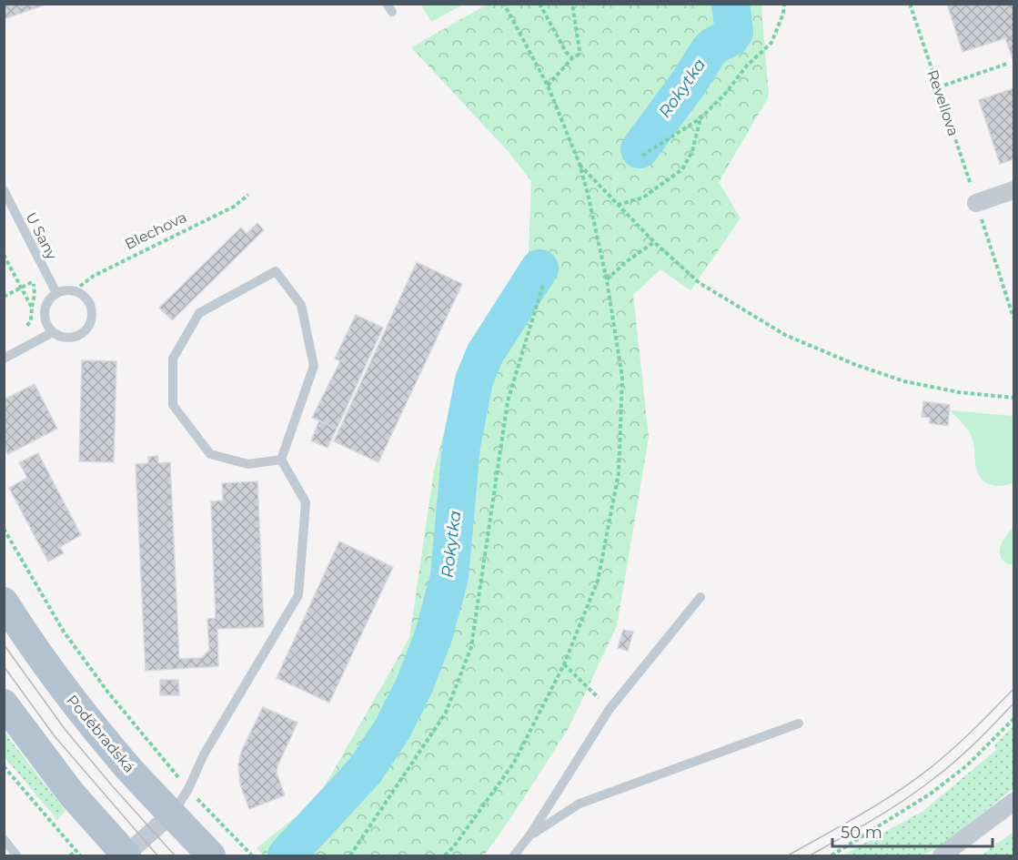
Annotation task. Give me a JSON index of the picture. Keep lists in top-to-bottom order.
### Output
{
  "streets": {
    "main road": ["Poděbradská"],
    "lane": ["U Sany"],
    "path": ["Revellova", "Blechova"]
  },
  "crossings": [
    ["Blechova", "U Sany"]
  ],
  "water": ["Rokytka"],
  "scale_bar": "50 m"
}
